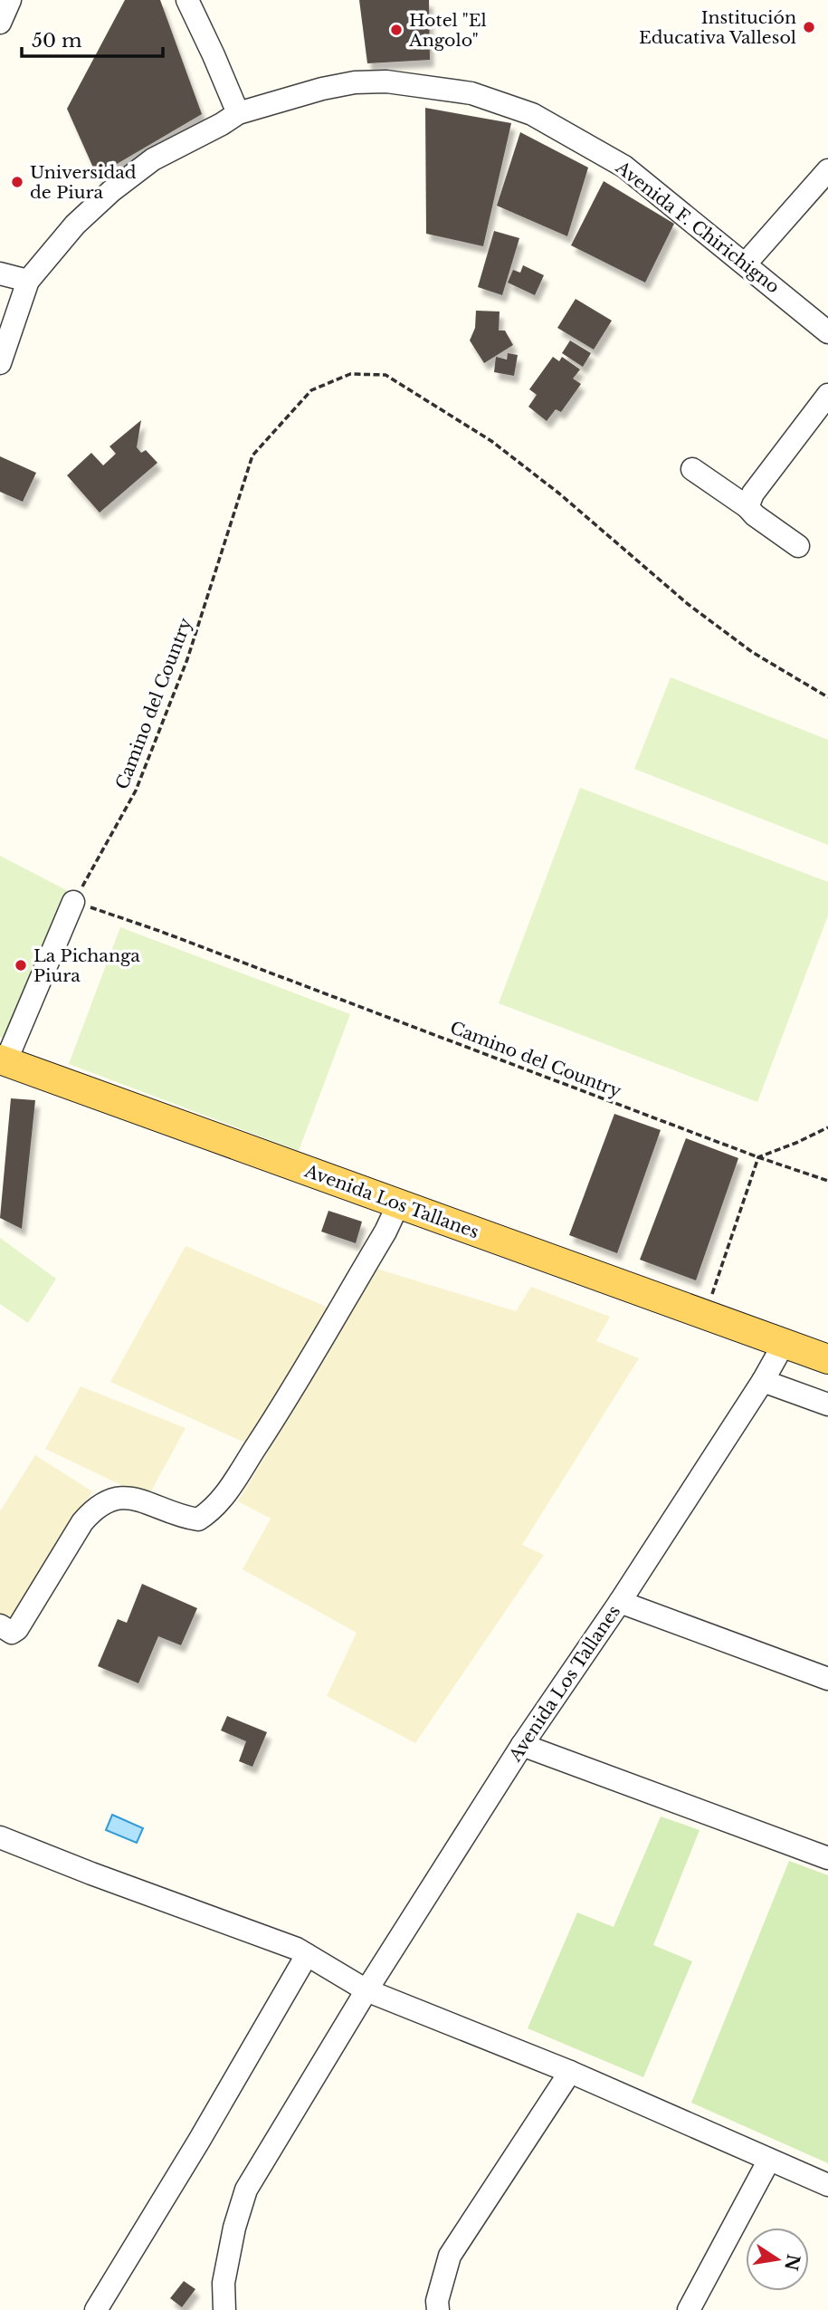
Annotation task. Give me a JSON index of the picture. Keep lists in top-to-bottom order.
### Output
{
  "streets": {
    "main road": ["Avenida Los Tallanes"],
    "street": ["Avenida F. Chirichigno"],
    "path": ["Camino del Country"]
  },
  "places": [
    "Institución Educativa Vallesol",
    "Hotel \"El Angolo\"",
    "Universidad de Piura",
    "La Pichanga Piura"
  ],
  "scale_bar": "50 m",
  "north": "right"
}
